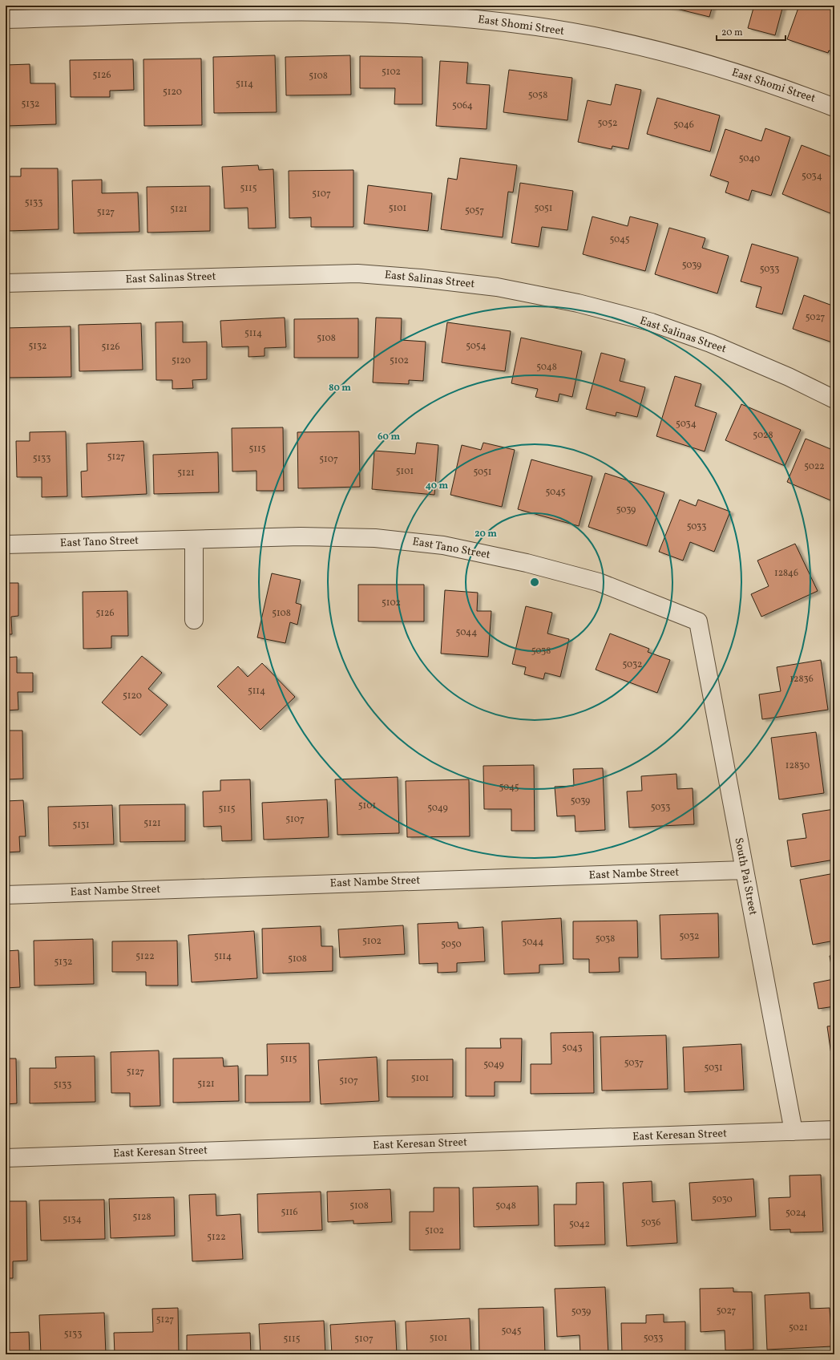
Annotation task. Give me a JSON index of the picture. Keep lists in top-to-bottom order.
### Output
{
  "streets": {
    "street": [
      "East Shomi Street",
      "East Salinas Street",
      "East Tano Street",
      "East Nambe Street",
      "South Pai Street",
      "East Keresan Street"
    ]
  },
  "crossings": [
    ["East Tano Street", "South Pai Street"],
    ["East Nambe Street", "South Pai Street"],
    ["South Pai Street", "East Keresan Street"]
  ],
  "house_numbers": [
    "5102",
    "5126",
    "5108",
    "5114",
    "5120",
    "5058",
    "5132",
    "5064",
    "5052",
    "5046",
    "5040",
    "5034",
    "5115",
    "5107",
    "5133",
    "5101",
    "5051",
    "5121",
    "5057",
    "5127",
    "5045",
    "5039",
    "5033",
    "5027",
    "5114",
    "5108",
    "5132",
    "5054",
    "5126",
    "5120",
    "5102",
    "5048",
    "5034",
    "5028",
    "5115",
    "5127",
    "5133",
    "5107",
    "5022",
    "5101",
    "5051",
    "5121",
    "5045",
    "5039",
    "5033",
    "12846",
    "5102",
    "5126",
    "5108",
    "5044",
    "5038",
    "5032",
    "12836",
    "5114",
    "5120",
    "12830",
    "5045",
    "5039",
    "5101",
    "5033",
    "5049",
    "5115",
    "5107",
    "5121",
    "5131",
    "5032",
    "5038",
    "5102",
    "5044",
    "5050",
    "5122",
    "5114",
    "5108",
    "5132",
    "5043",
    "5115",
    "5037",
    "5049",
    "5031",
    "5127",
    "5101",
    "5107",
    "5121",
    "5133",
    "5030",
    "5108",
    "5048",
    "5116",
    "5024",
    "5128",
    "5134",
    "5036",
    "5042",
    "5102",
    "5122",
    "5027",
    "5039",
    "5127",
    "5021",
    "5045",
    "5133",
    "5101",
    "5033",
    "5115",
    "5107"
  ],
  "scale_bar": "20 m",
  "rings": [
    "80 m",
    "60 m",
    "40 m",
    "20 m"
  ]
}
